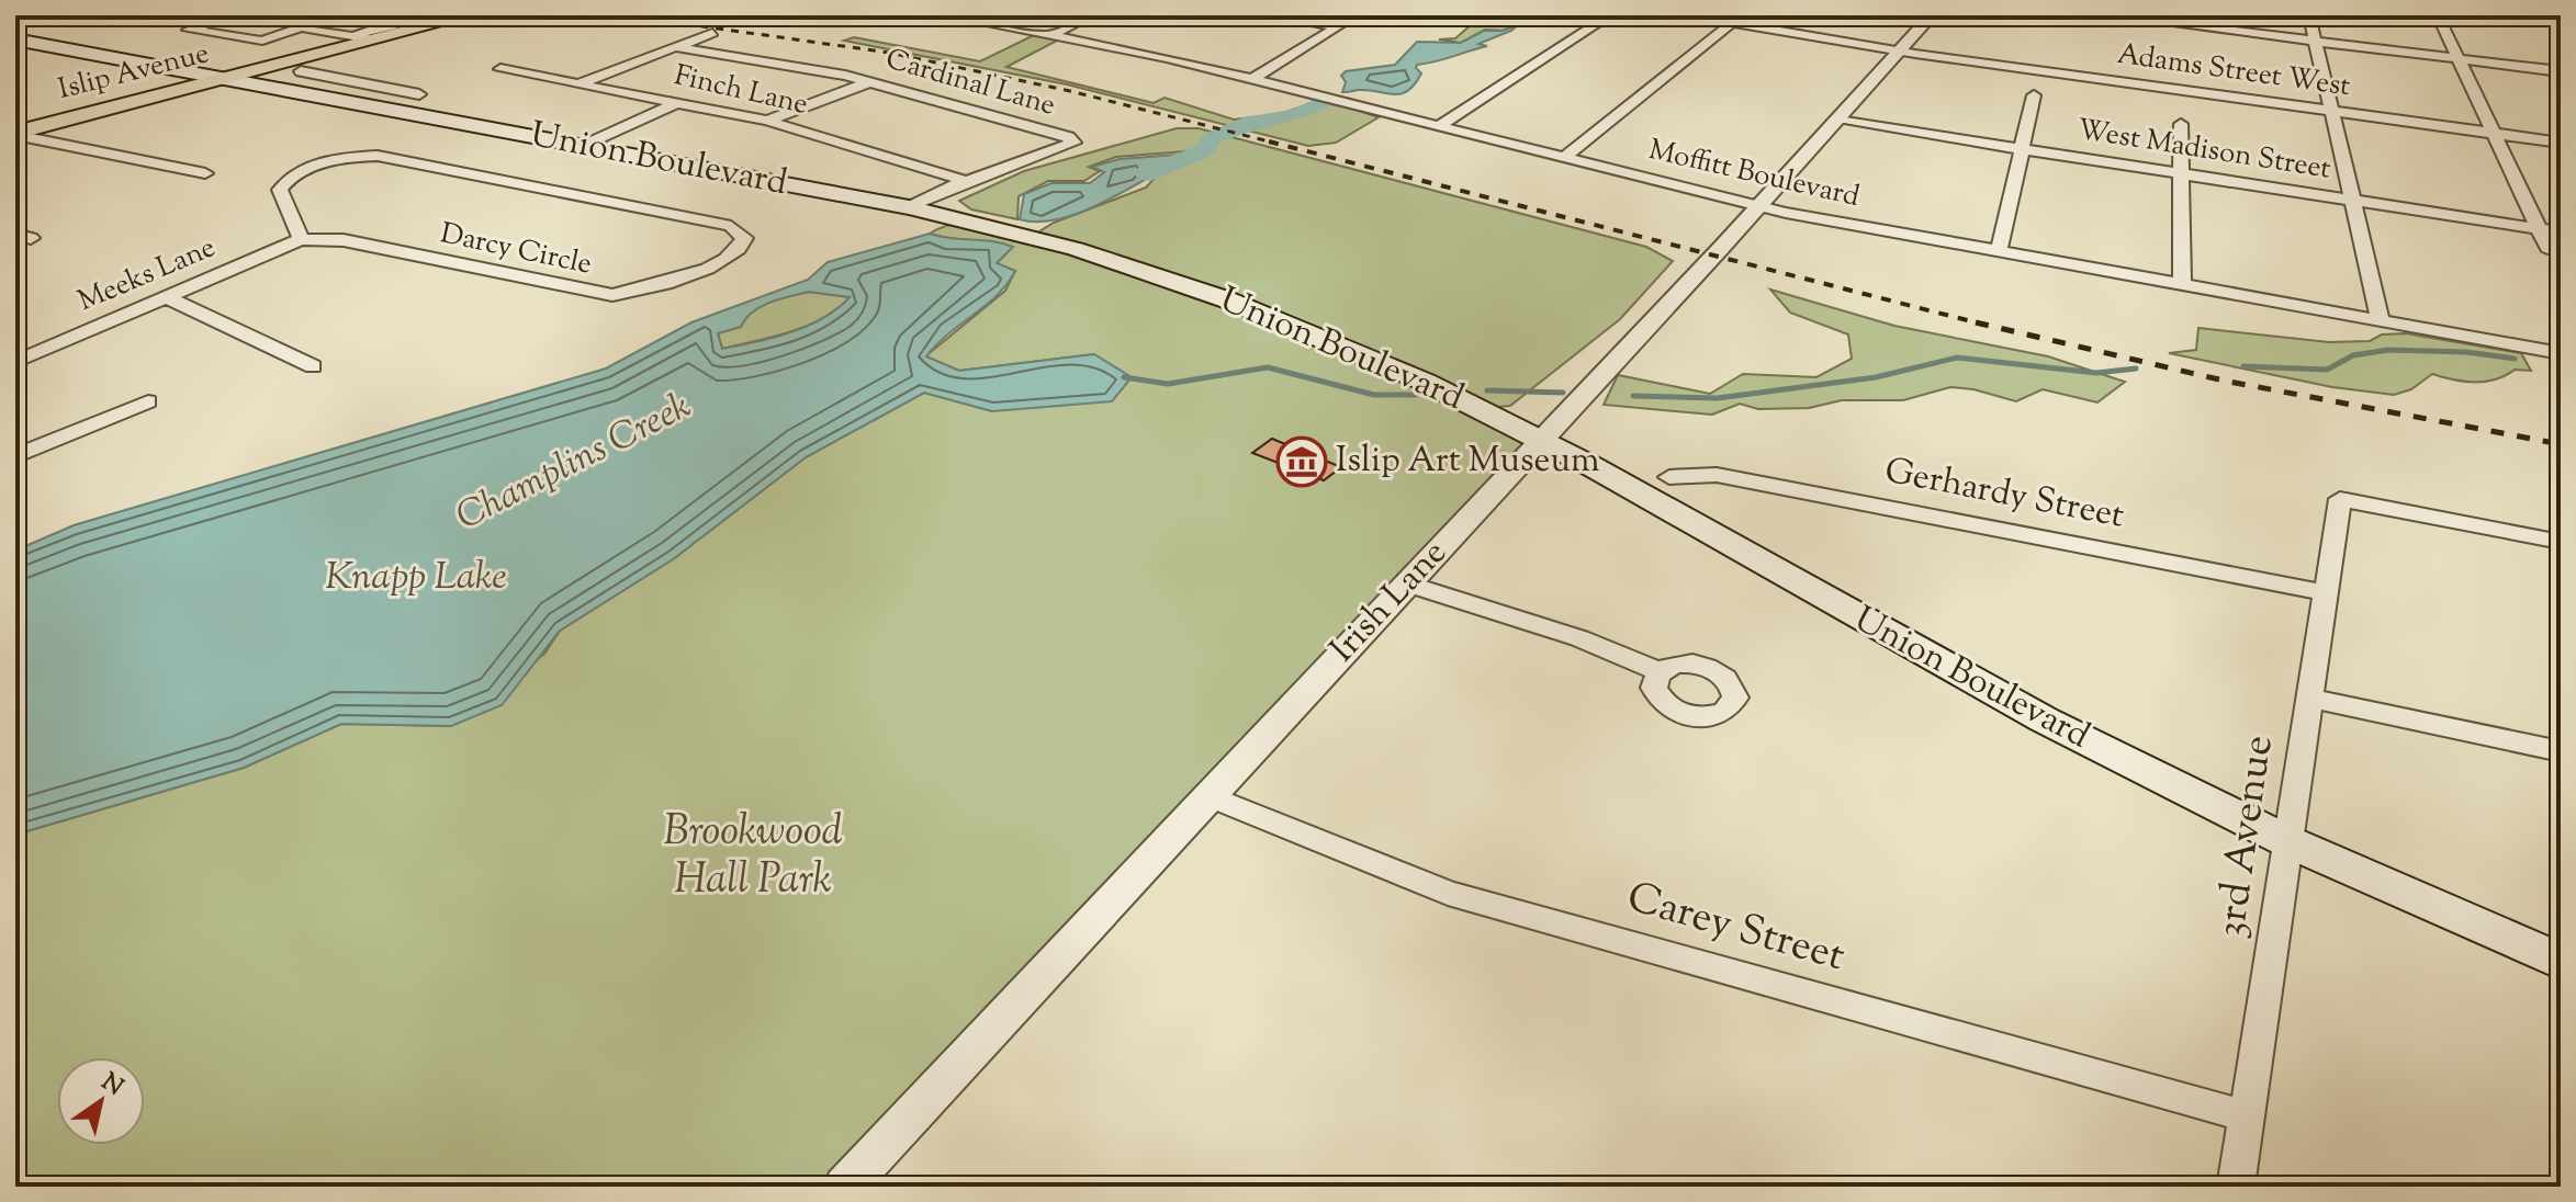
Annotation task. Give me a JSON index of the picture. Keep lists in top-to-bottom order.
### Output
{
  "streets": {
    "main road": ["Islip Avenue", "Union Boulevard"],
    "street": [
      "Adams Street West",
      "Cardinal Lane",
      "Finch Lane",
      "West Madison Street",
      "Moffitt Boulevard",
      "Darcy Circle",
      "Meeks Lane",
      "Gerhardy Street",
      "Irish Lane",
      "3rd Avenue",
      "Carey Street"
    ]
  },
  "crossings": [
    ["Adams Street West", "Irish Lane"],
    ["Islip Avenue", "Union Boulevard"],
    ["Cardinal Lane", "Finch Lane"],
    ["Cardinal Lane", "Union Boulevard"],
    ["West Madison Street", "Irish Lane"],
    ["Union Boulevard", "Irish Lane"],
    ["Union Boulevard", "3rd Avenue"],
    ["Moffitt Boulevard", "Irish Lane"],
    ["Darcy Circle", "Meeks Lane"],
    ["Gerhardy Street", "3rd Avenue"],
    ["Irish Lane", "Carey Street"],
    ["3rd Avenue", "Carey Street"]
  ],
  "water": ["Champlins Creek", "Knapp Lake"],
  "parks": ["Brookwood Hall Park"],
  "places": {
    "museum": ["Islip Art Museum"]
  },
  "north": "top right"
}
